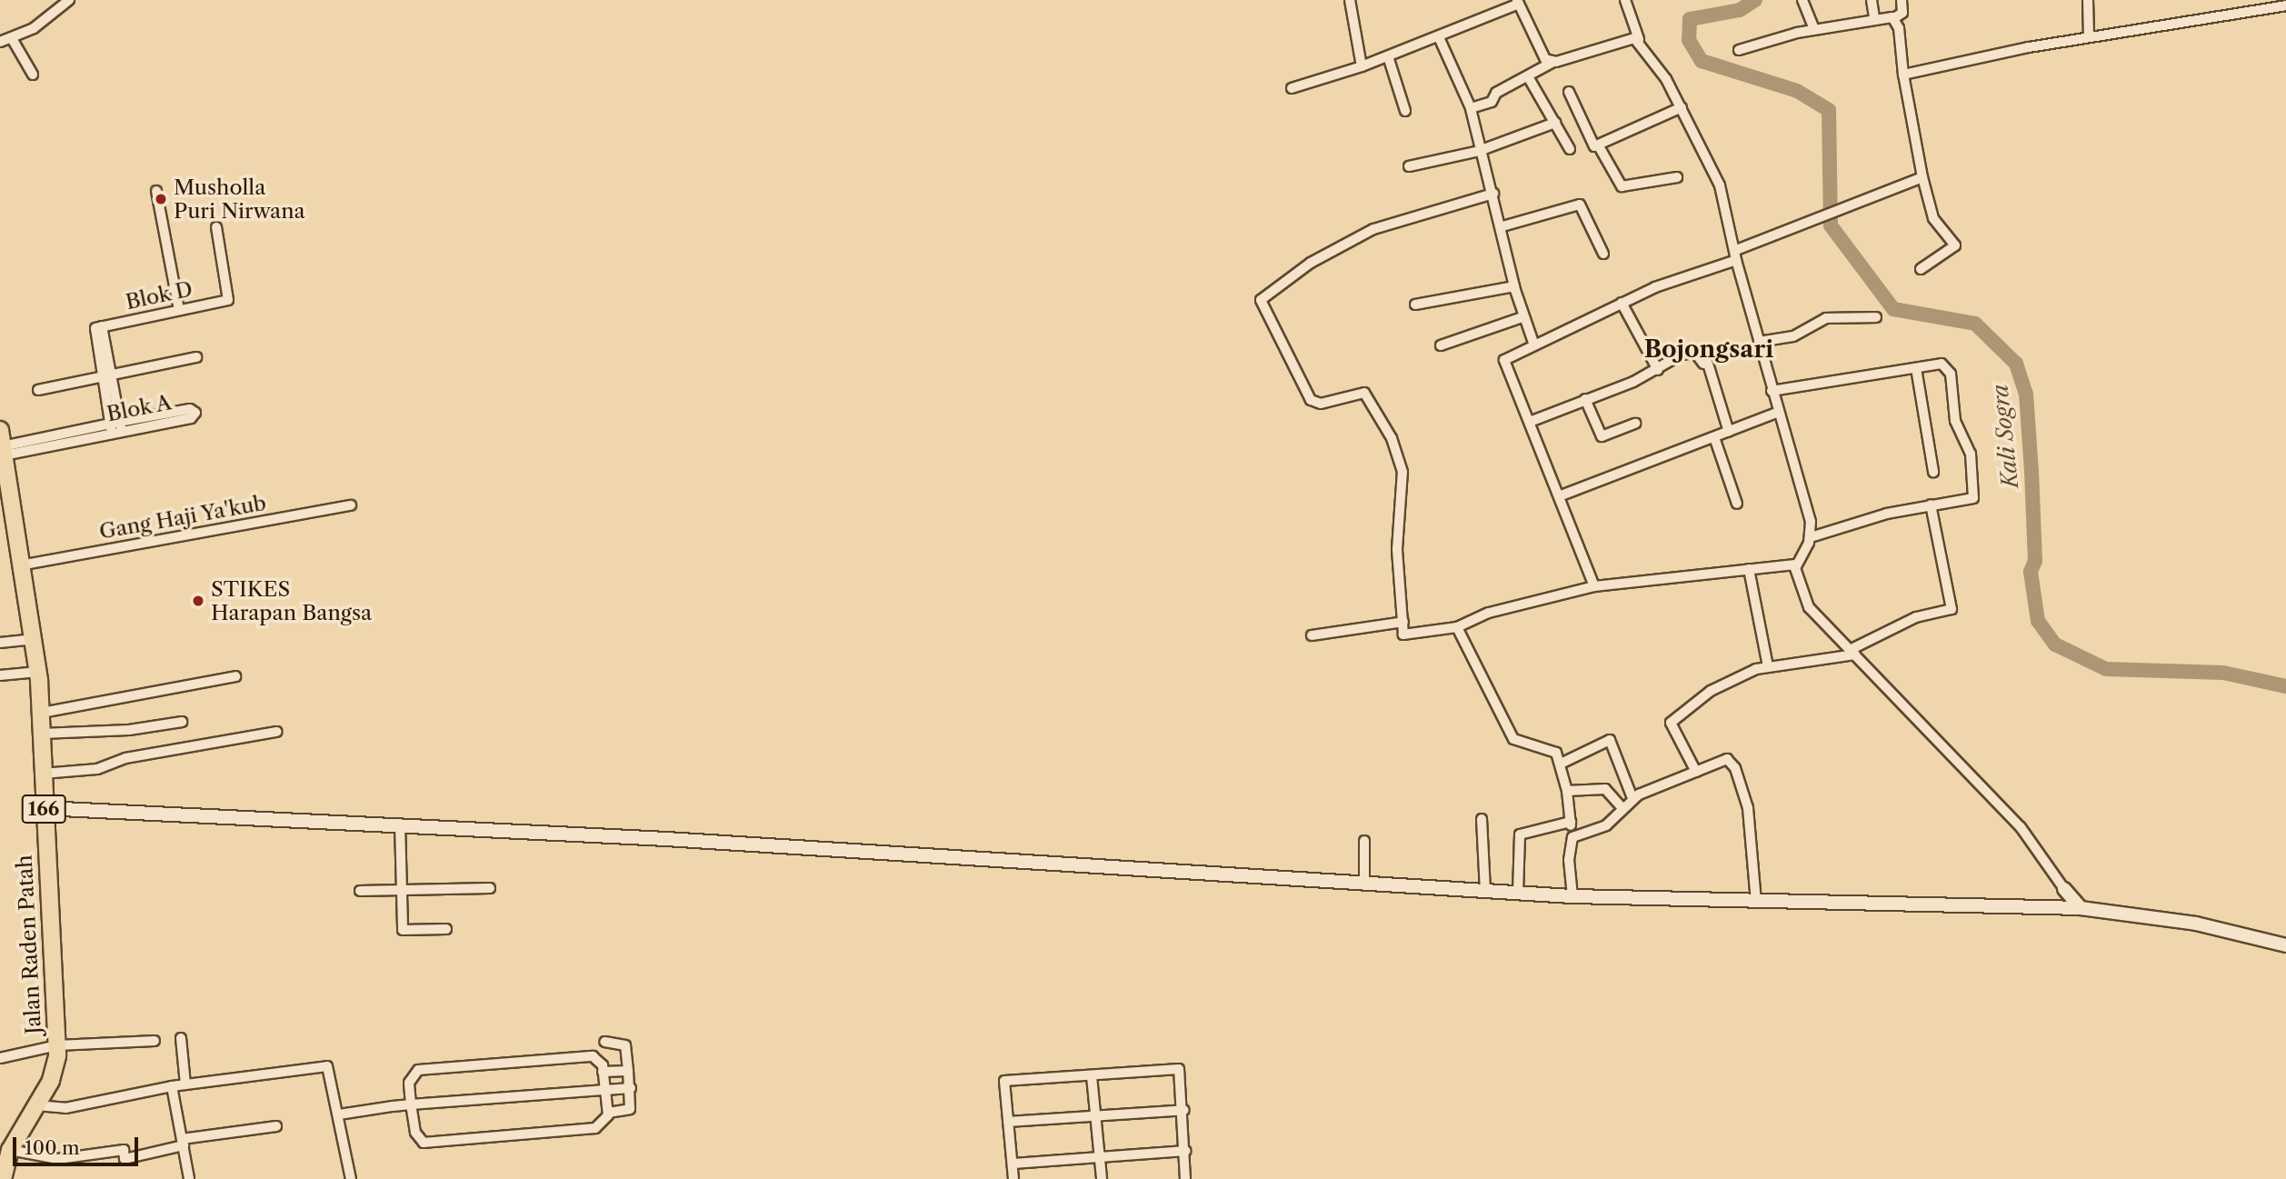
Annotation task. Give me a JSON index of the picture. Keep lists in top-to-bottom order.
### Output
{
  "streets": {
    "main road": ["166", "Jalan Raden Patah"],
    "street": ["Blok D", "Blok A", "Gang Haji Ya'kub"]
  },
  "crossings": [
    ["Blok A", "Jalan Raden Patah"],
    ["Gang Haji Ya'kub", "Jalan Raden Patah"]
  ],
  "districts": ["Bojongsari"],
  "water": ["Kali Sogra"],
  "places": ["Musholla Puri Nirwana", "STIKES Harapan Bangsa"],
  "scale_bar": "100 m"
}
